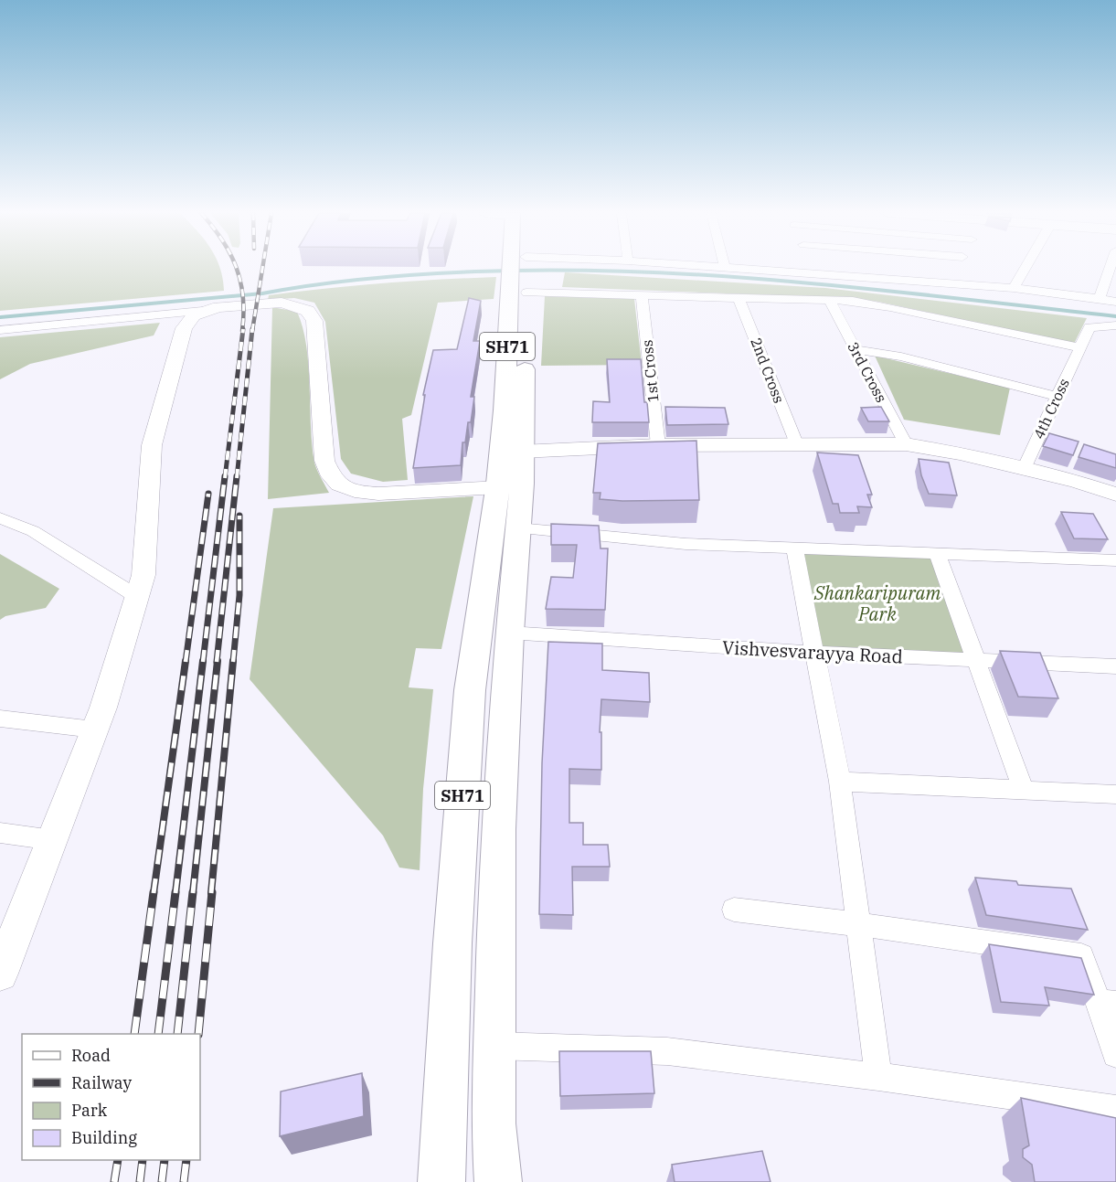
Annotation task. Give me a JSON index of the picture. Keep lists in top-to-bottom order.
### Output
{
  "streets": {
    "main road": ["SH71"],
    "street": [
      "2nd Cross",
      "1st Cross",
      "3rd Cross",
      "4th Cross",
      "Vishvesvarayya Road"
    ]
  },
  "crossings": [
    ["SH71", "Vishvesvarayya Road"]
  ],
  "parks": ["Shankaripuram Park"],
  "legend": [
    "Road",
    "Railway",
    "Park",
    "Building"
  ]
}
